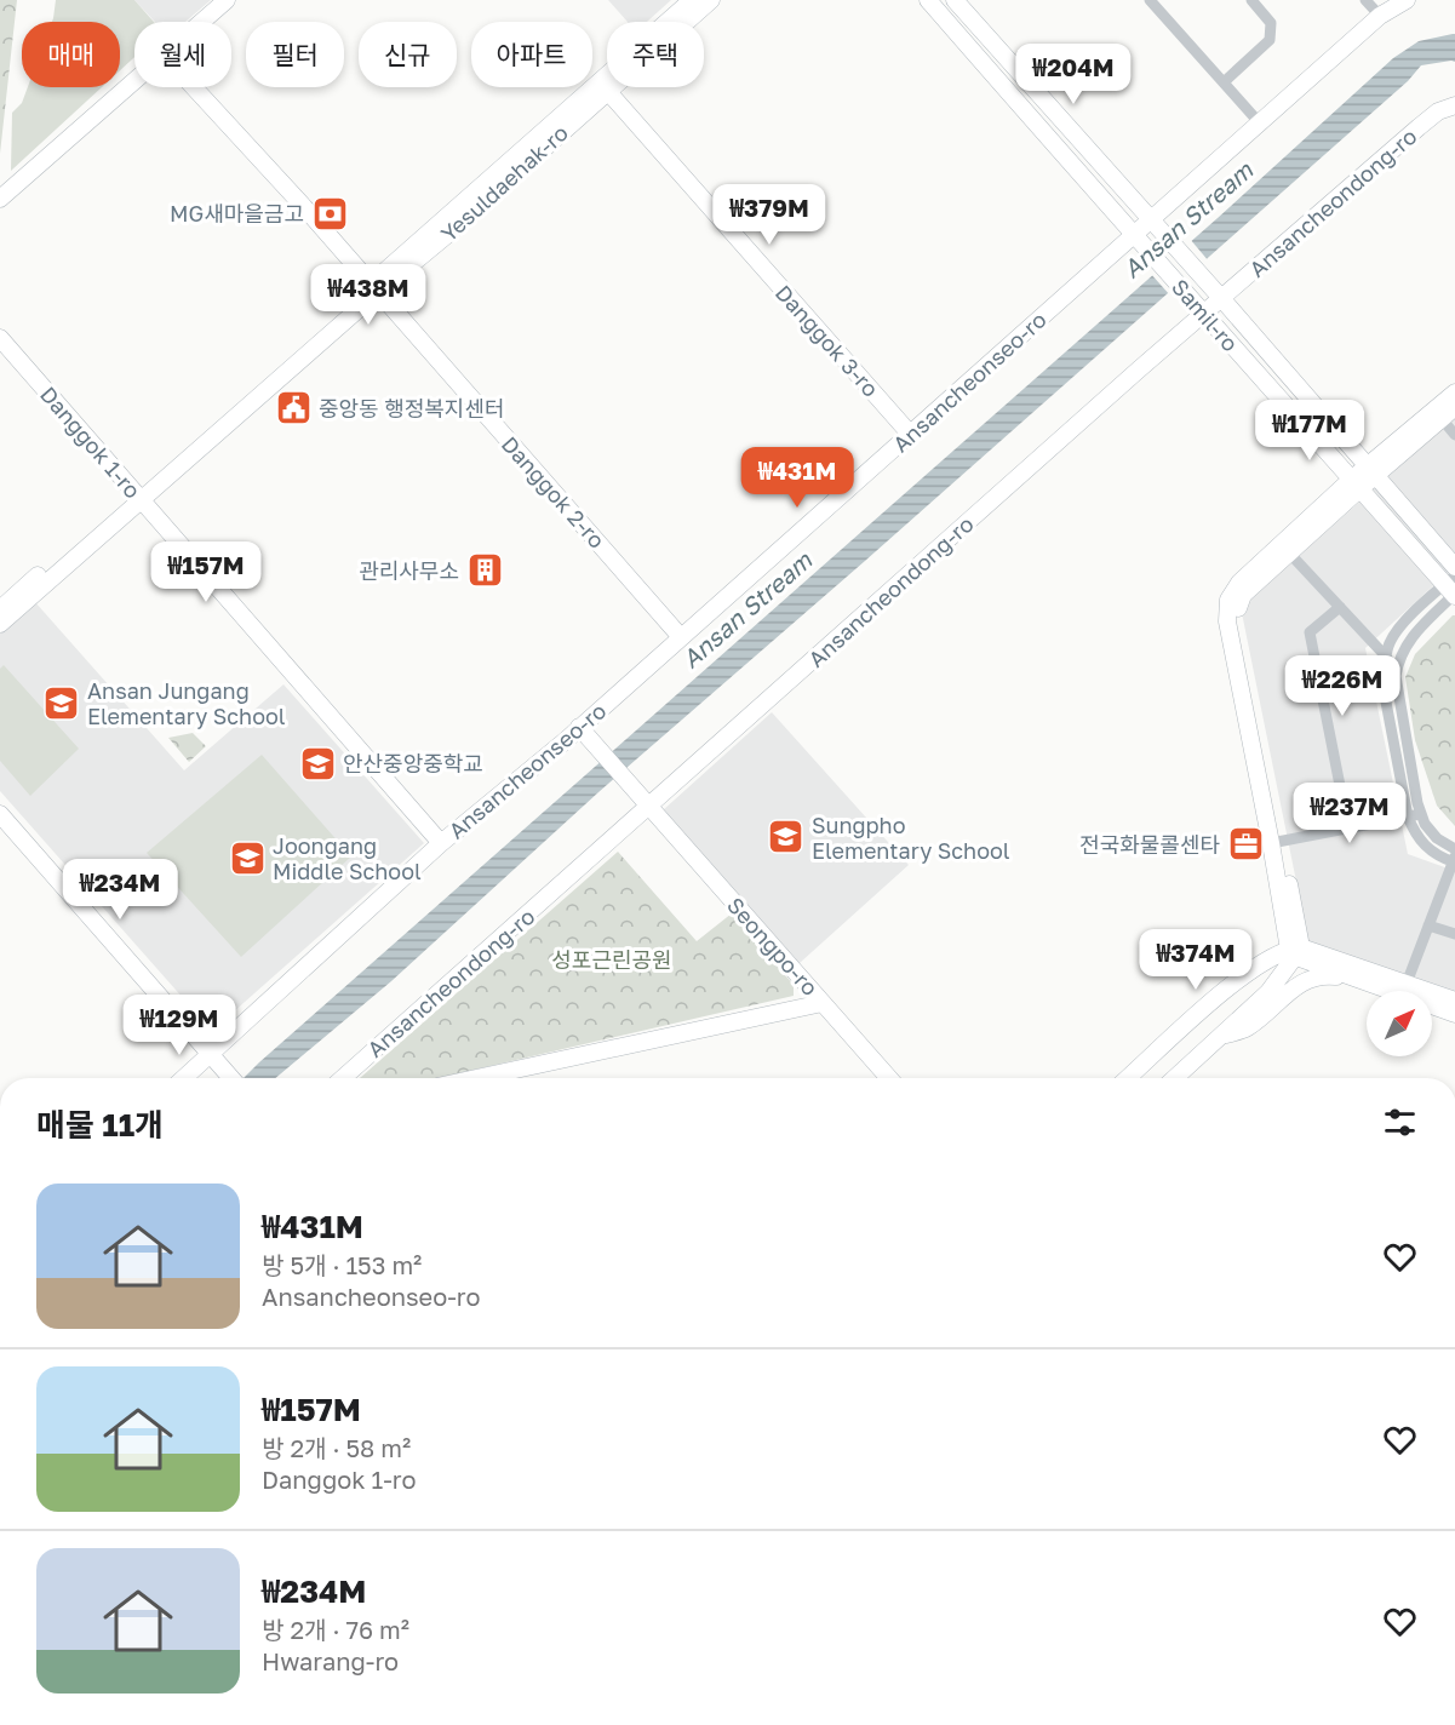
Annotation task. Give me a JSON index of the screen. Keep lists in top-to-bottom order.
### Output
{
  "streets": {
    "street": [
      "Yesuldaehak-ro",
      "Ansancheondong-ro",
      "Samil-ro",
      "Danggok 3-ro",
      "Ansancheonseo-ro",
      "Danggok 1-ro",
      "Danggok 2-ro",
      "Seongpo-ro"
    ]
  },
  "crossings": [
    ["Yesuldaehak-ro", "Danggok 3-ro"],
    ["Yesuldaehak-ro", "Danggok 1-ro"],
    ["Yesuldaehak-ro", "Danggok 2-ro"],
    ["Ansancheondong-ro", "Samil-ro"],
    ["Ansancheondong-ro", "Seongpo-ro"],
    ["Samil-ro", "Ansancheonseo-ro"],
    ["Danggok 3-ro", "Ansancheonseo-ro"],
    ["Ansancheonseo-ro", "Danggok 1-ro"],
    ["Ansancheonseo-ro", "Danggok 2-ro"],
    ["Ansancheonseo-ro", "Seongpo-ro"]
  ],
  "water": ["Ansan Stream"],
  "parks": ["성포근린공원"],
  "places": {
    "bank": ["MG새마을금고"],
    "public building": ["중앙동 행정복지센터"],
    "building": ["관리사무소"],
    "school or university": [
      "Ansan Jungang Elementary School",
      "안산중앙중학교",
      "Sungpho Elementary School",
      "Joongang Middle School"
    ],
    "office": ["전국화물콜센타"]
  },
  "north": "top right",
  "page": {
    "chip": [
      "매매",
      "월세",
      "필터",
      "신규",
      "아파트",
      "주택"
    ],
    "price": [
      "₩204M",
      "₩379M",
      "₩438M",
      "₩177M",
      "₩431M",
      "₩157M",
      "₩226M",
      "₩237M",
      "₩234M",
      "₩374M",
      "₩129M"
    ],
    "heading": "매물 11개",
    "list": [
      {
        "name": "₩431M",
        "note": "방 5개 · 153 m² · Ansancheonseo-ro"
      },
      {
        "name": "₩157M",
        "note": "방 2개 · 58 m² · Danggok 1-ro"
      },
      {
        "name": "₩234M",
        "note": "방 2개 · 76 m² · Hwarang-ro"
      }
    ]
  }
}
